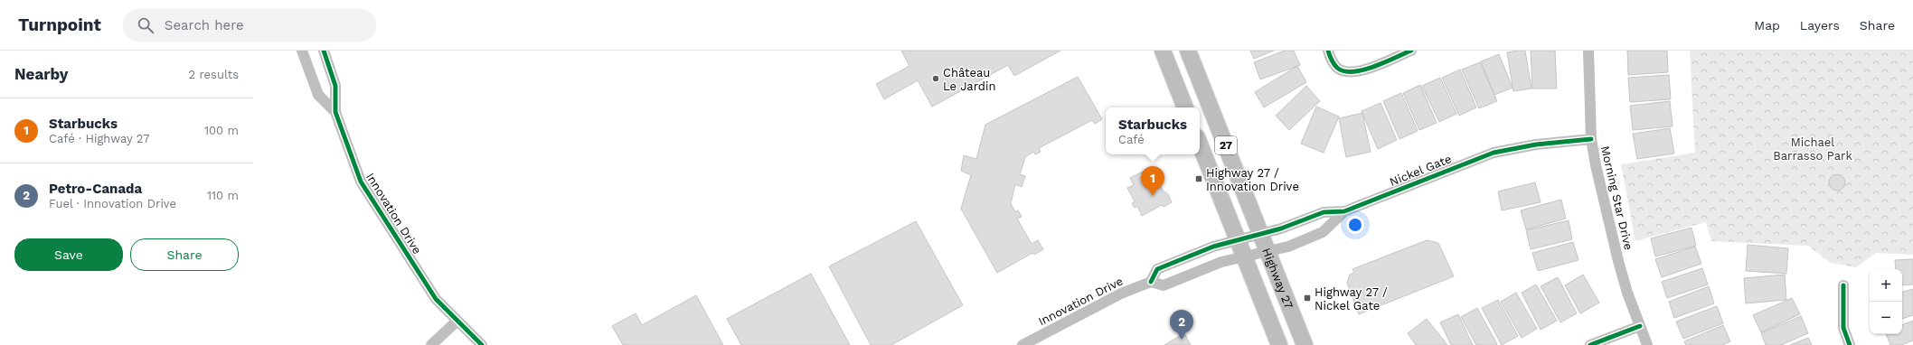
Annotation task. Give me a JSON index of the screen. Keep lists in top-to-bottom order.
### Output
{
  "streets": {
    "main road": ["27", "Highway 27"],
    "street": ["Nickel Gate", "Morning Star Drive", "Innovation Drive"]
  },
  "crossings": [
    ["Nickel Gate", "Morning Star Drive"],
    ["Nickel Gate", "Innovation Drive"],
    ["Nickel Gate", "Highway 27"],
    ["Innovation Drive", "Highway 27"]
  ],
  "parks": ["Michael Barrasso Park"],
  "places": {
    "other": ["Château Le Jardin"],
    "transit": ["Highway 27 / Innovation Drive", "Highway 27 / Nickel Gate"]
  },
  "page": {
    "header": "Turnpoint",
    "search": "Search here",
    "nav": ["Map", "Layers", "Share"],
    "heading": ["Nearby", "2 results"],
    "list": [
      {
        "mark": "1",
        "name": "Starbucks",
        "note": "Café · Highway 27",
        "value": "100 m"
      },
      {
        "mark": "2",
        "name": "Petro-Canada",
        "note": "Fuel · Innovation Drive",
        "value": "110 m"
      }
    ],
    "popup": ["Starbucks", "Café"],
    "pins": ["1", "2"],
    "buttons": ["Save", "Share"],
    "map_buttons": ["+", "−"]
  }
}
